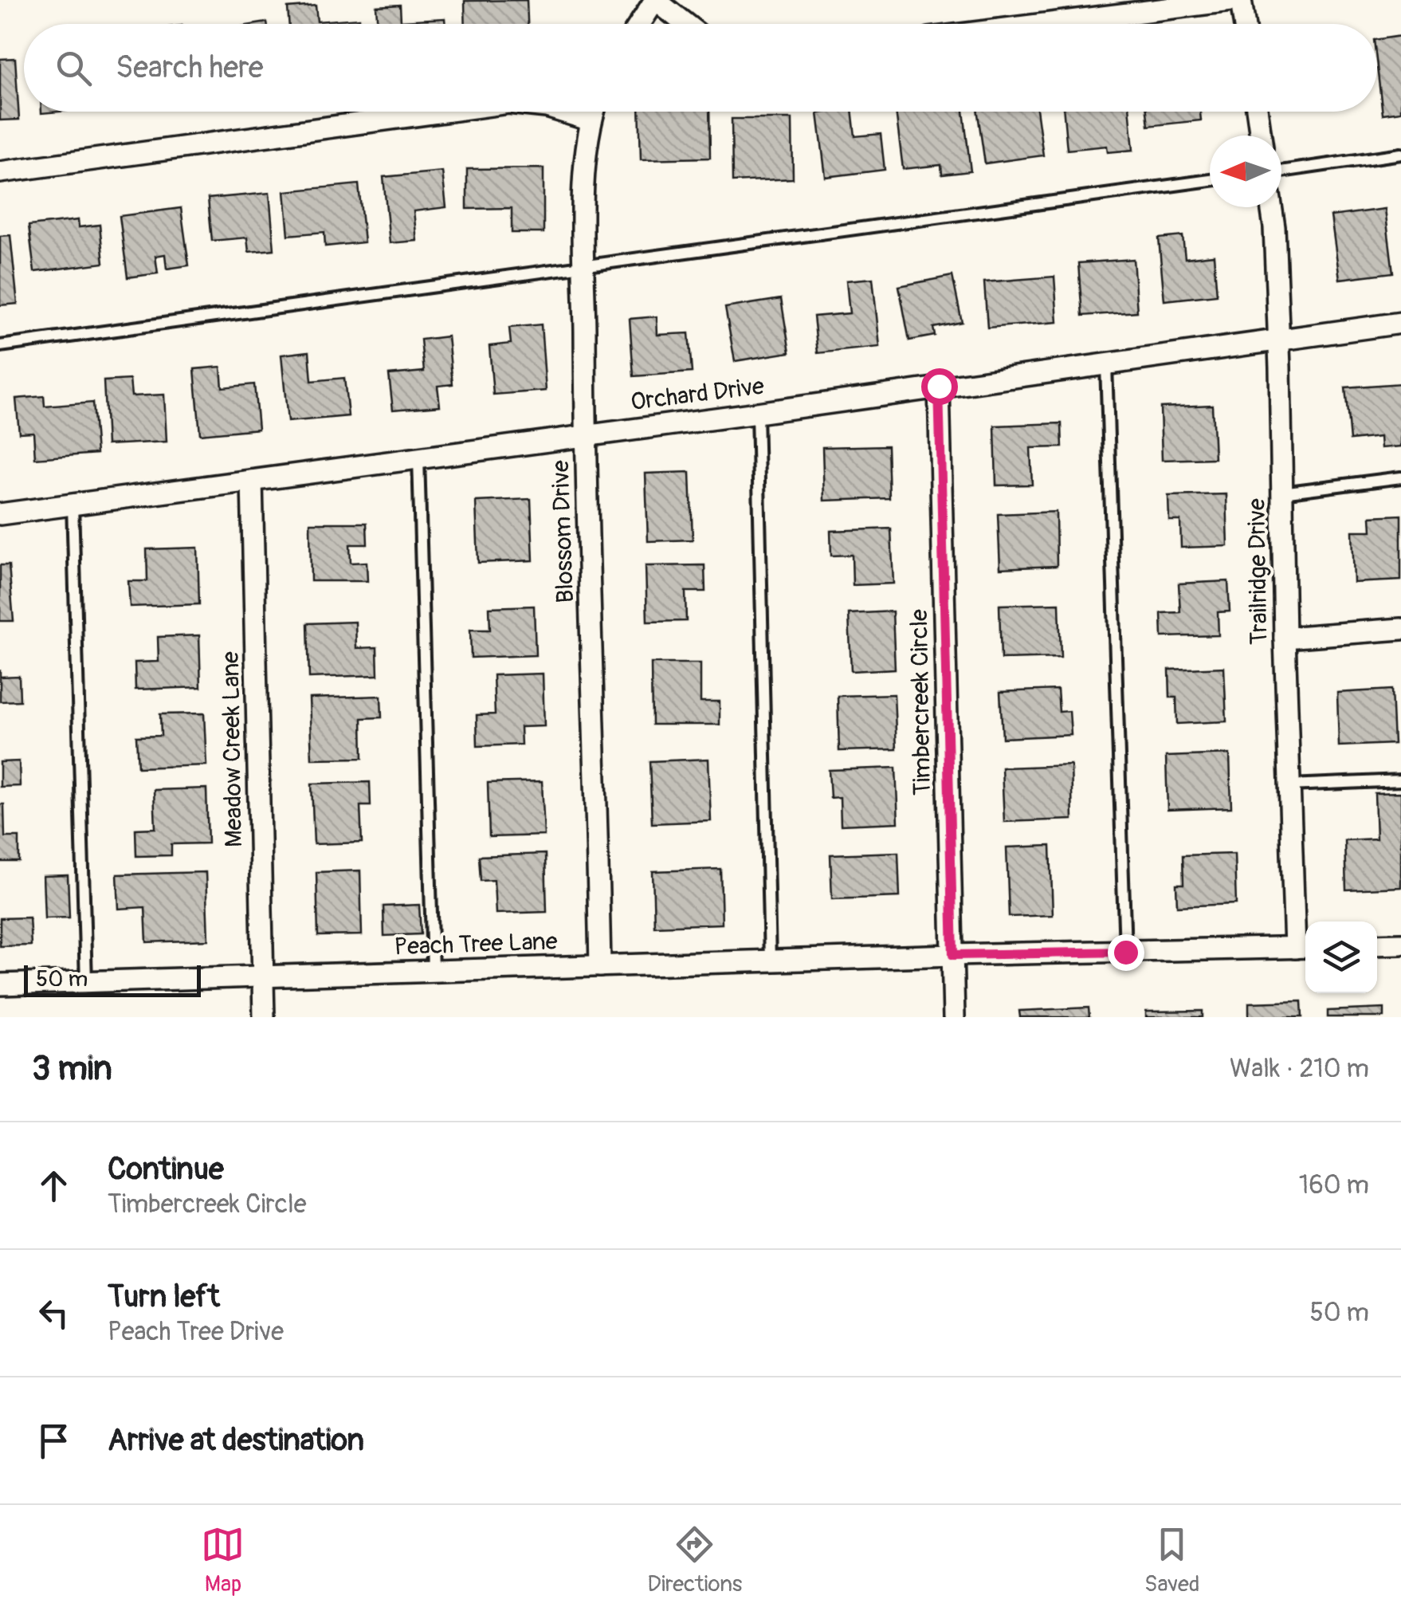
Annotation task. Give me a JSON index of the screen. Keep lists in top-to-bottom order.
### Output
{
  "streets": {
    "street": [
      "Orchard Drive",
      "Blossom Drive",
      "Trailridge Drive",
      "Timbercreek Circle",
      "Meadow Creek Lane",
      "Peach Tree Lane"
    ]
  },
  "crossings": [
    ["Orchard Drive", "Blossom Drive"],
    ["Orchard Drive", "Trailridge Drive"],
    ["Orchard Drive", "Timbercreek Circle"],
    ["Orchard Drive", "Meadow Creek Lane"],
    ["Blossom Drive", "Peach Tree Lane"],
    ["Trailridge Drive", "Peach Tree Lane"],
    ["Timbercreek Circle", "Peach Tree Lane"],
    ["Meadow Creek Lane", "Peach Tree Lane"]
  ],
  "scale_bar": "50 m",
  "north": "left",
  "page": {
    "search": "Search here",
    "scale": "50 m",
    "heading": ["3 min", "Walk · 210 m"],
    "list": [
      ["Continue", "Timbercreek Circle", "160 m"],
      ["Turn left", "Peach Tree Drive", "50 m"],
      "Arrive at destination"
    ],
    "nav": ["Map", "Directions", "Saved"]
  }
}
